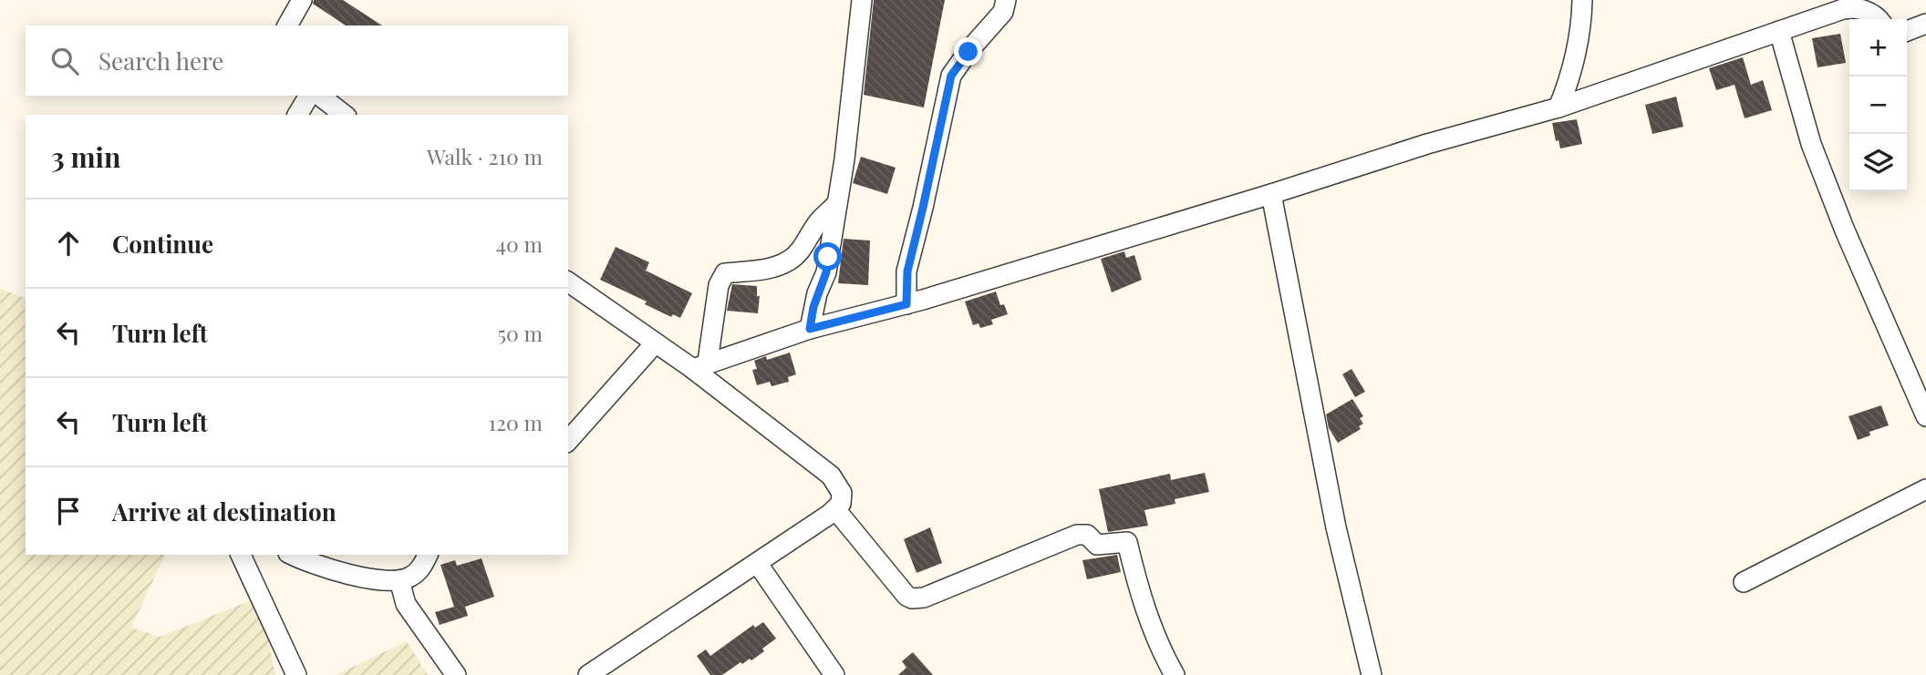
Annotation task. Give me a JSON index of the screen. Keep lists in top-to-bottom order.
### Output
{
  "page": {
    "map_buttons": ["+", "−"],
    "search": "Search here",
    "heading": ["3 min", "Walk · 210 m"],
    "list": [
      ["Continue", "40 m"],
      ["Turn left", "50 m"],
      ["Turn left", "120 m"],
      "Arrive at destination"
    ]
  }
}
